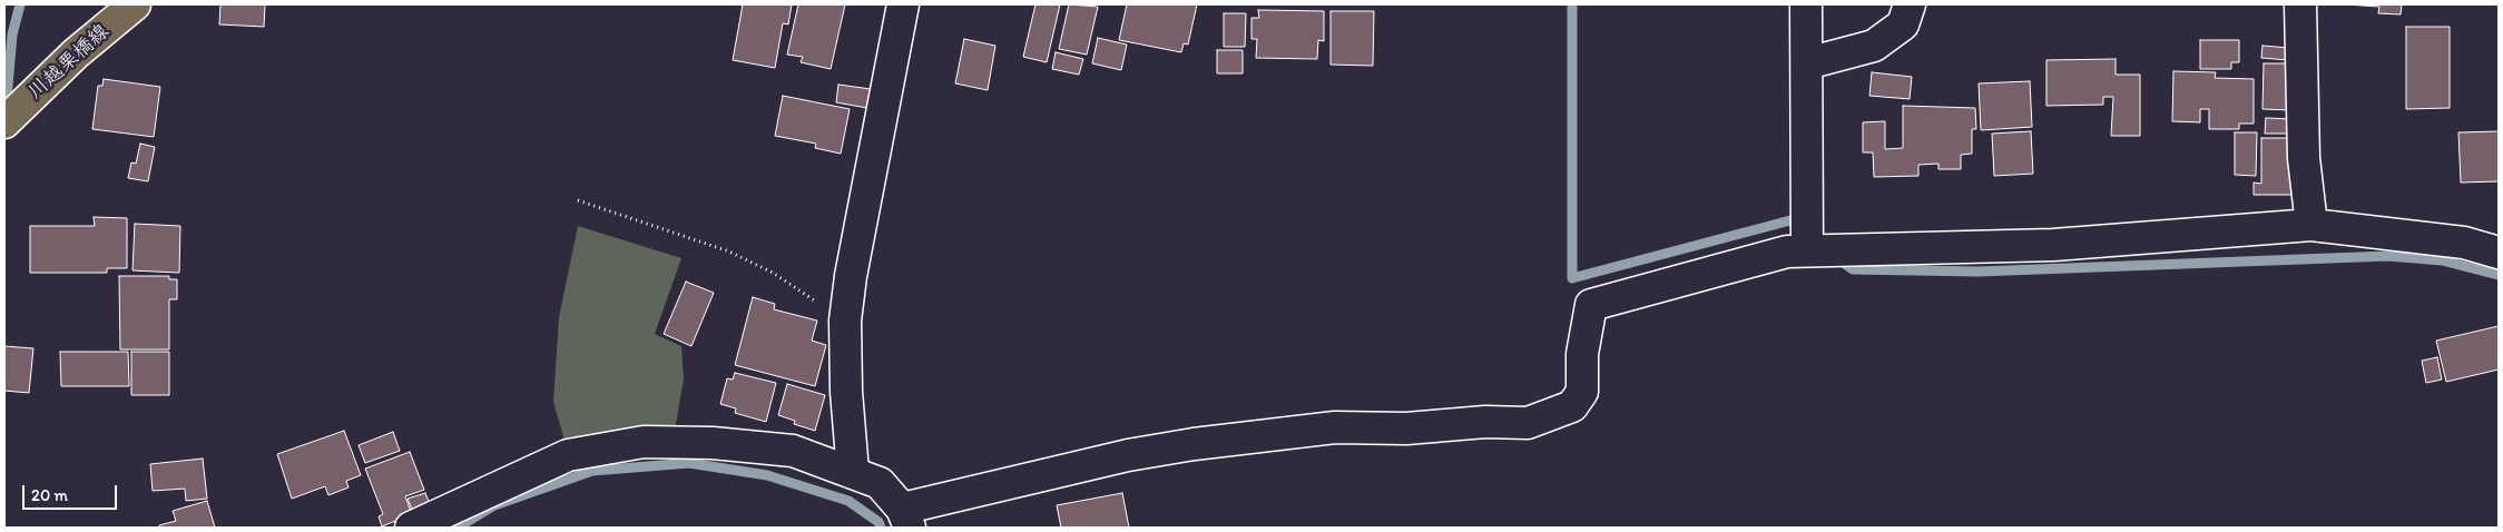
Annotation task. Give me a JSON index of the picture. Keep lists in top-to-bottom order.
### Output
{
  "streets": {
    "main road": ["川越栗橋線"]
  },
  "scale_bar": "20 m"
}
